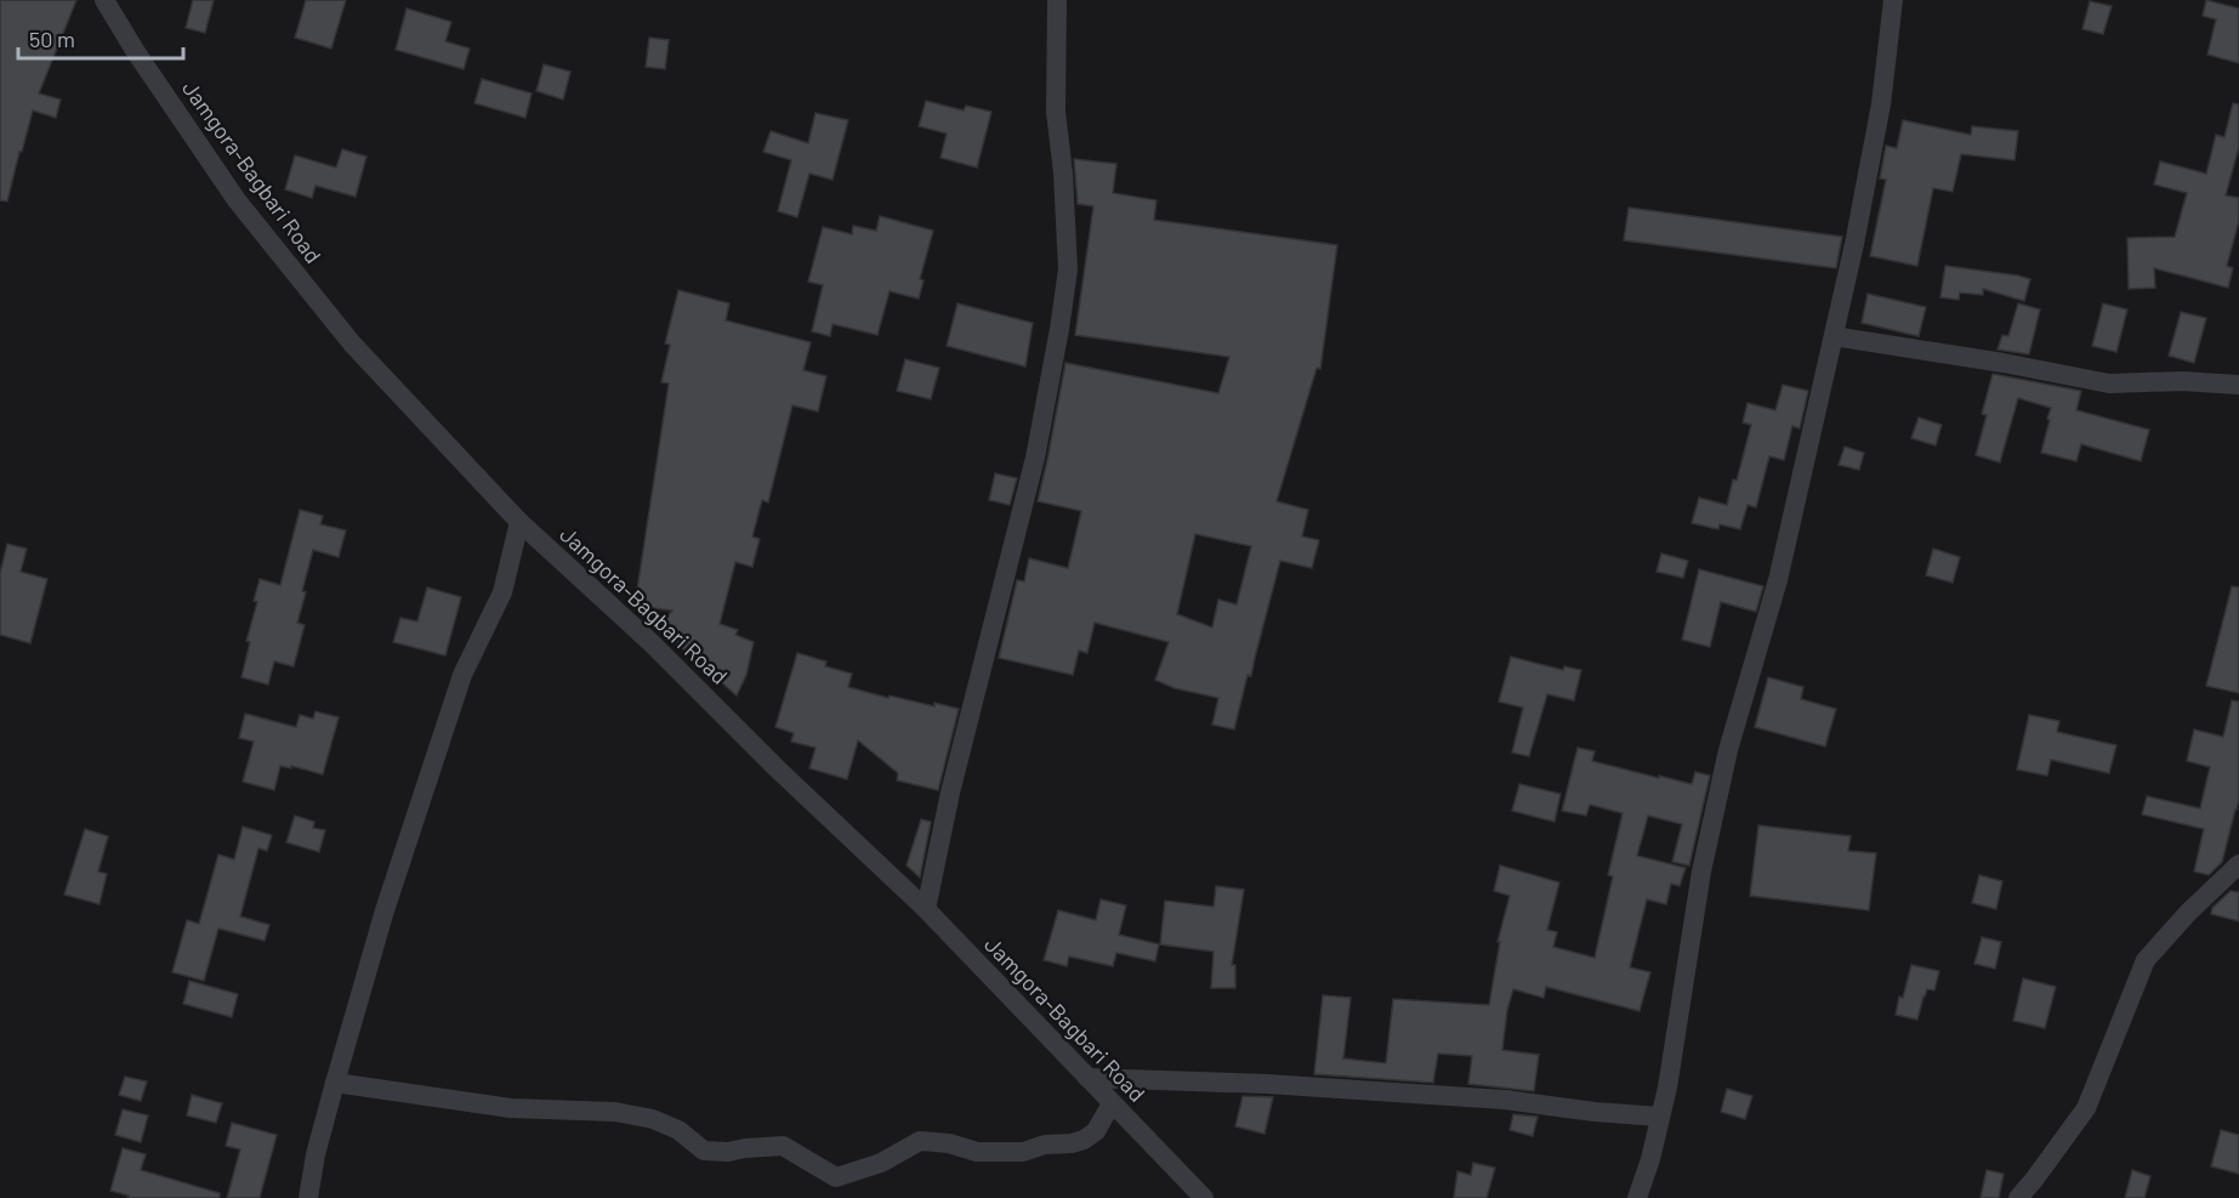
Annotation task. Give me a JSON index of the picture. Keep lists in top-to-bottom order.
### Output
{
  "streets": {
    "street": ["Jamgora-Bagbari Road"]
  },
  "scale_bar": "50 m"
}
